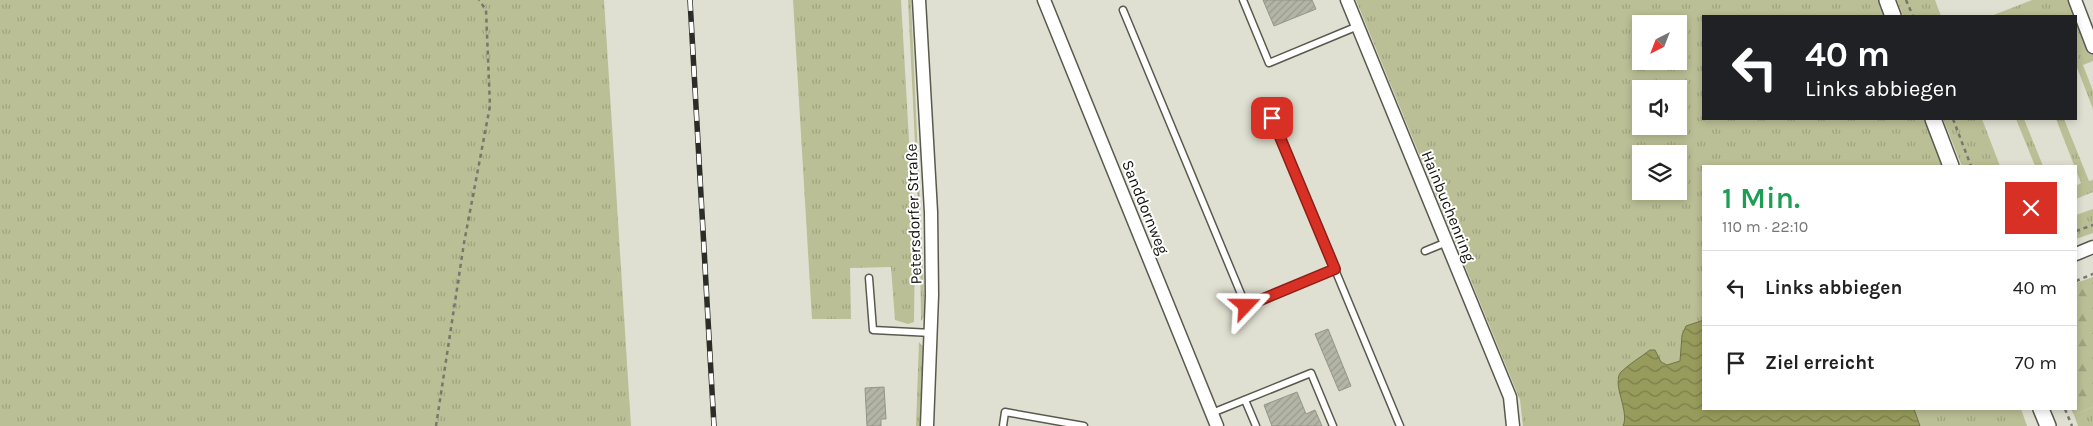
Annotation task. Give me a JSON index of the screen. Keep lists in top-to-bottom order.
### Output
{
  "streets": {
    "street": ["Hainbuchenring", "Sanddornweg", "Petersdorfer Straße"]
  },
  "north": "bottom left",
  "page": {
    "turn": ["40 m", "Links abbiegen"],
    "heading": ["1 Min.", "110 m · 22:10"],
    "list": [
      {
        "name": "Links abbiegen",
        "value": "40 m"
      },
      {
        "name": "Ziel erreicht",
        "value": "70 m"
      }
    ]
  }
}
